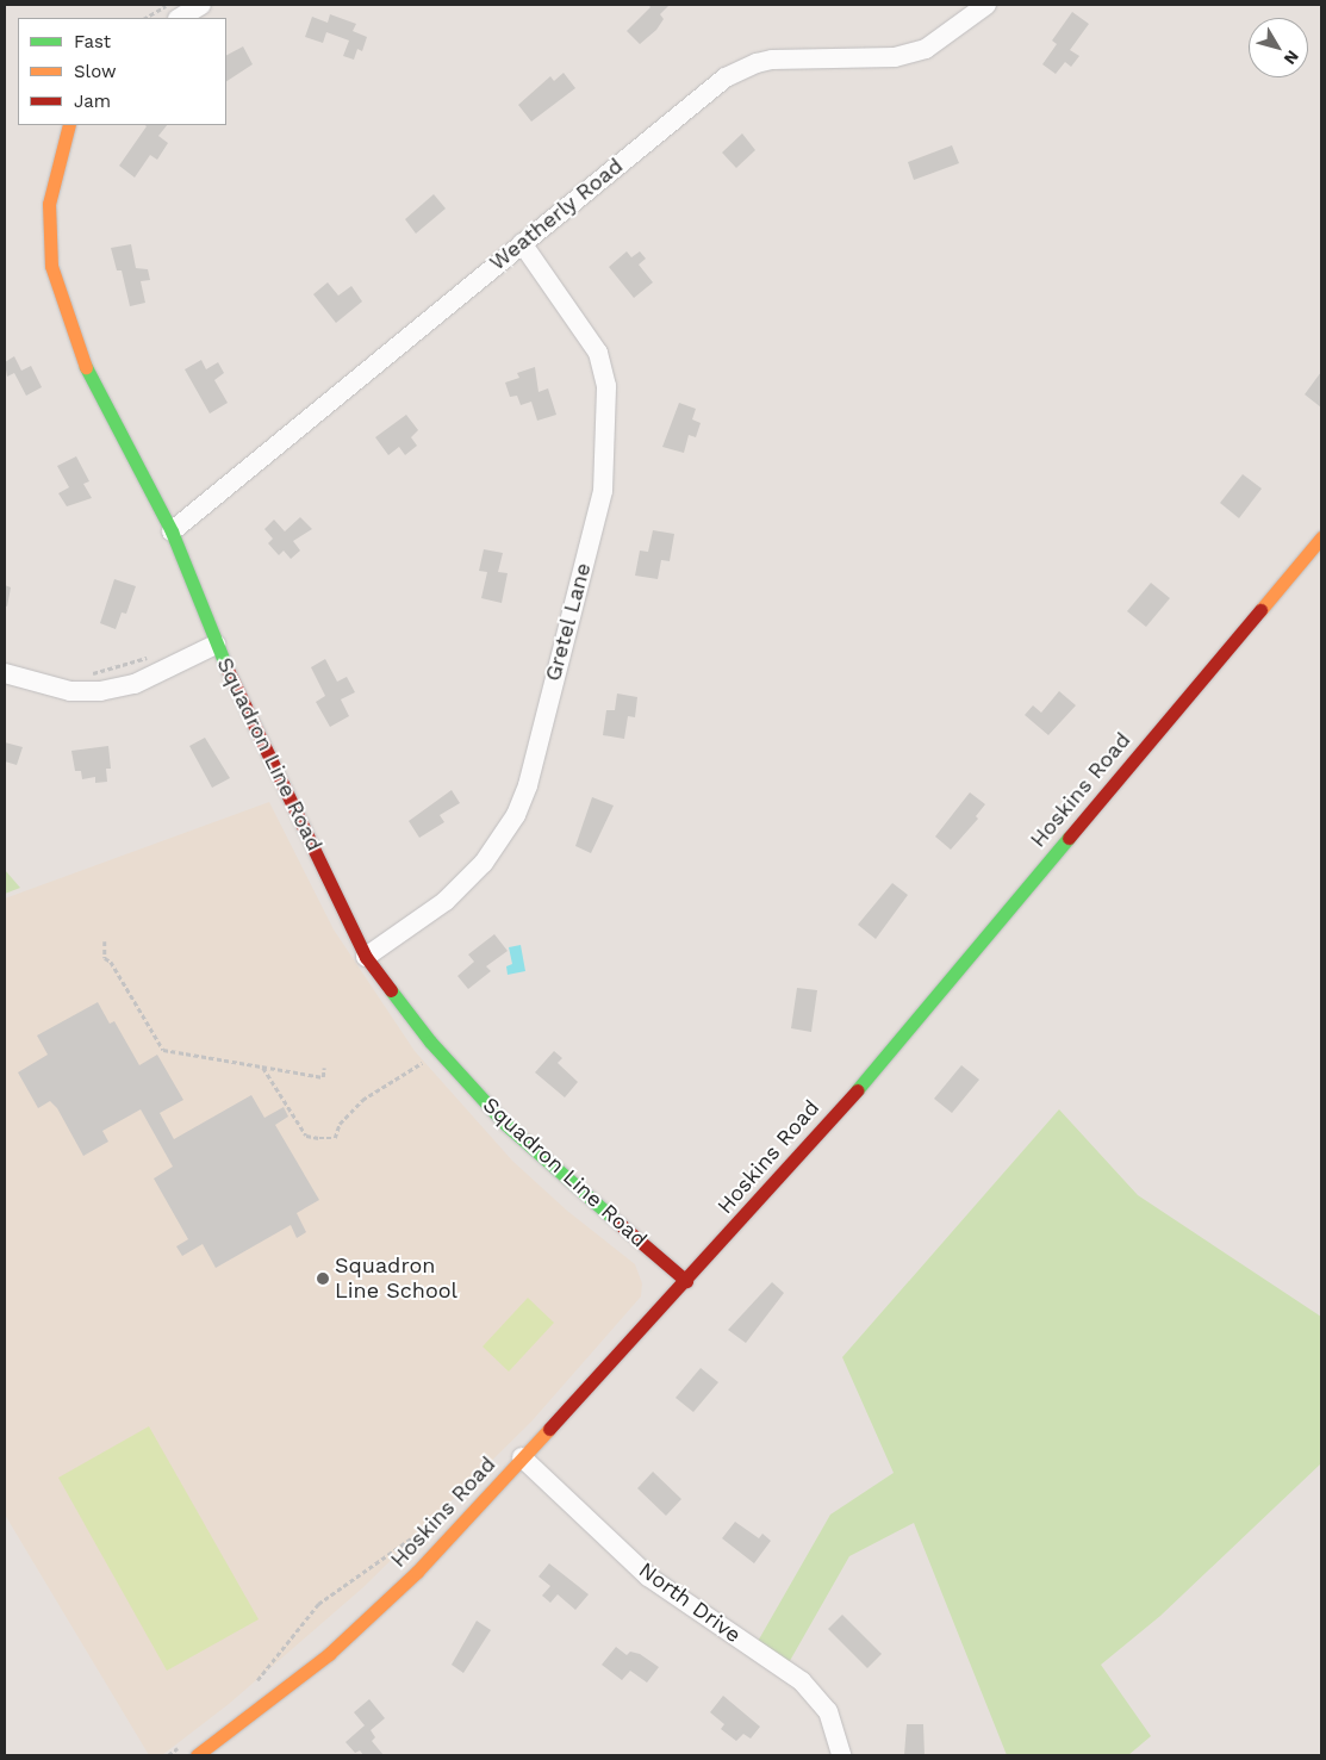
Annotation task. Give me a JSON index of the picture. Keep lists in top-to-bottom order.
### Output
{
  "streets": {
    "street": [
      "Weatherly Road",
      "Gretel Lane",
      "Squadron Line Road",
      "Hoskins Road",
      "North Drive"
    ]
  },
  "crossings": [
    ["Weatherly Road", "Gretel Lane"],
    ["Weatherly Road", "Squadron Line Road"],
    ["Gretel Lane", "Squadron Line Road"],
    ["Squadron Line Road", "Hoskins Road"],
    ["Hoskins Road", "North Drive"]
  ],
  "places": ["Squadron Line School"],
  "legend": ["Fast", "Slow", "Jam"],
  "north": "bottom right"
}
